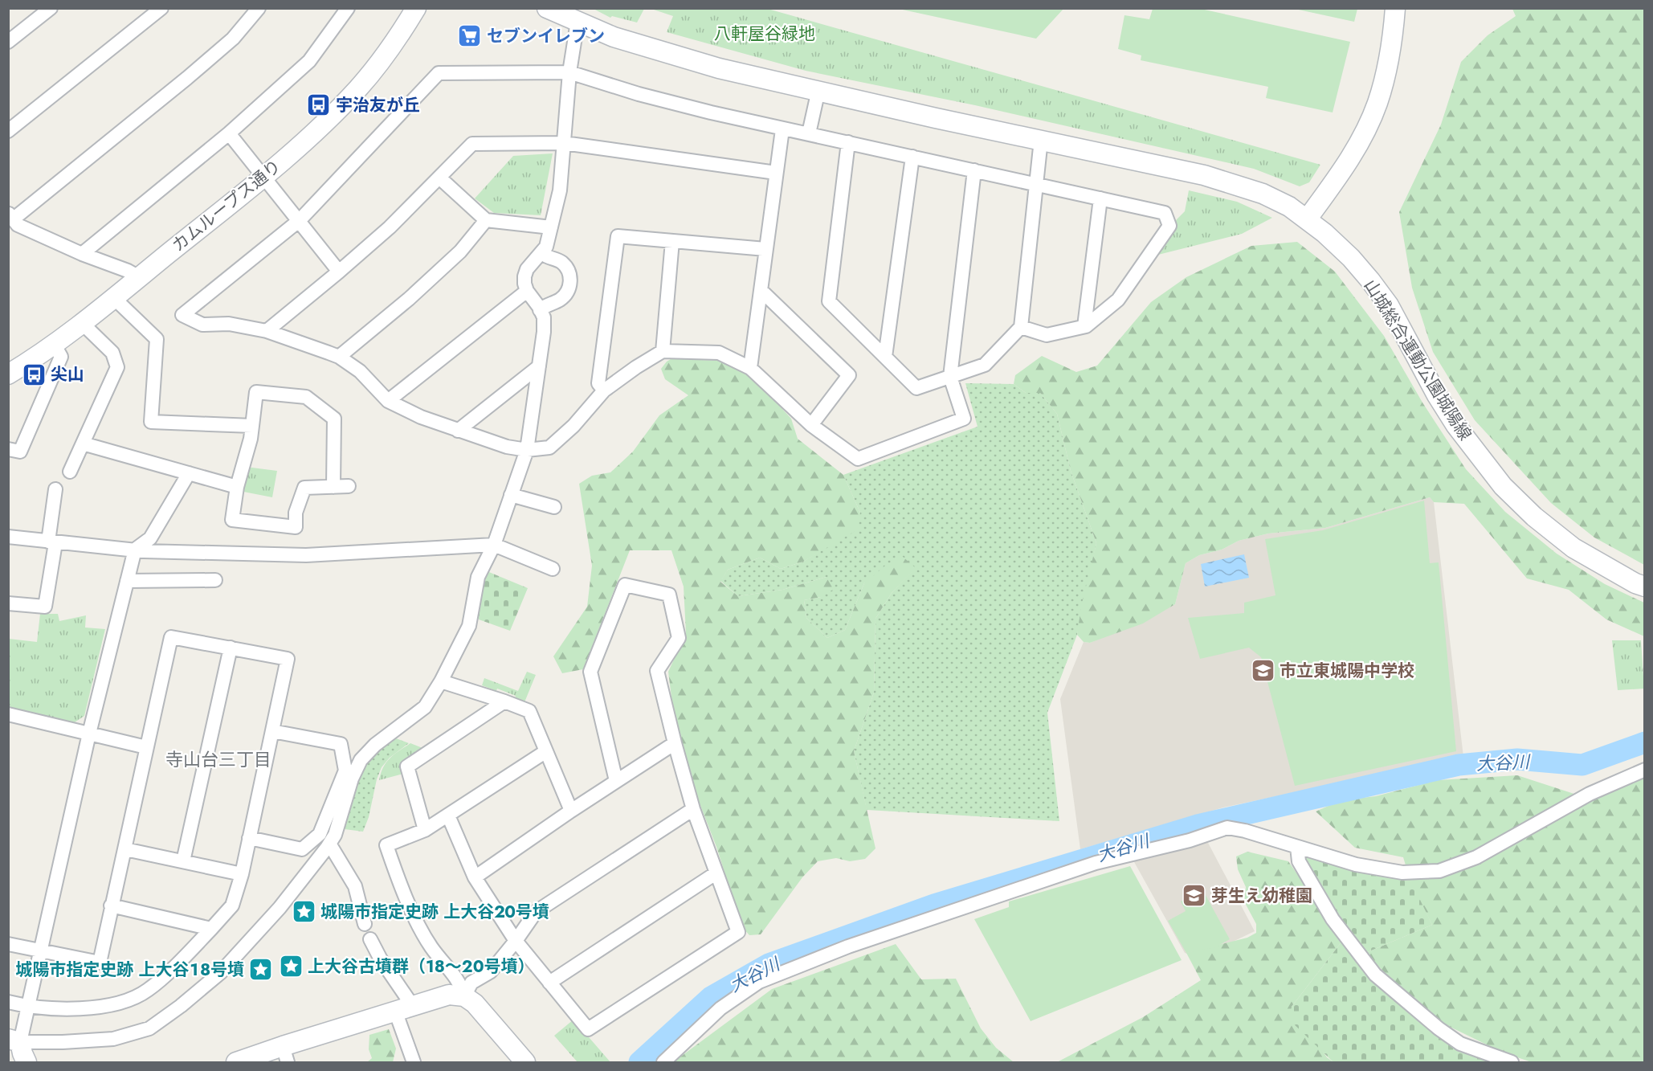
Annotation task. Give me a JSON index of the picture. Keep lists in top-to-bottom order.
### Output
{
  "streets": {
    "street": ["カムループス通り", "山城総合運動公園城陽線"]
  },
  "districts": ["寺山台三丁目"],
  "water": ["大谷川"],
  "parks": ["八軒屋谷緑地"],
  "places": {
    "supermarket": ["セブンイレブン"],
    "bus stop": ["宇治友が丘", "尖山"],
    "school or university": ["市立東城陽中学校", "芽生え幼稚園"],
    "place": ["城陽市指定史跡 上大谷２０号墳", "上大谷古墳群（18～20号墳）", "城陽市指定史跡 上大谷１８号墳"]
  }
}
